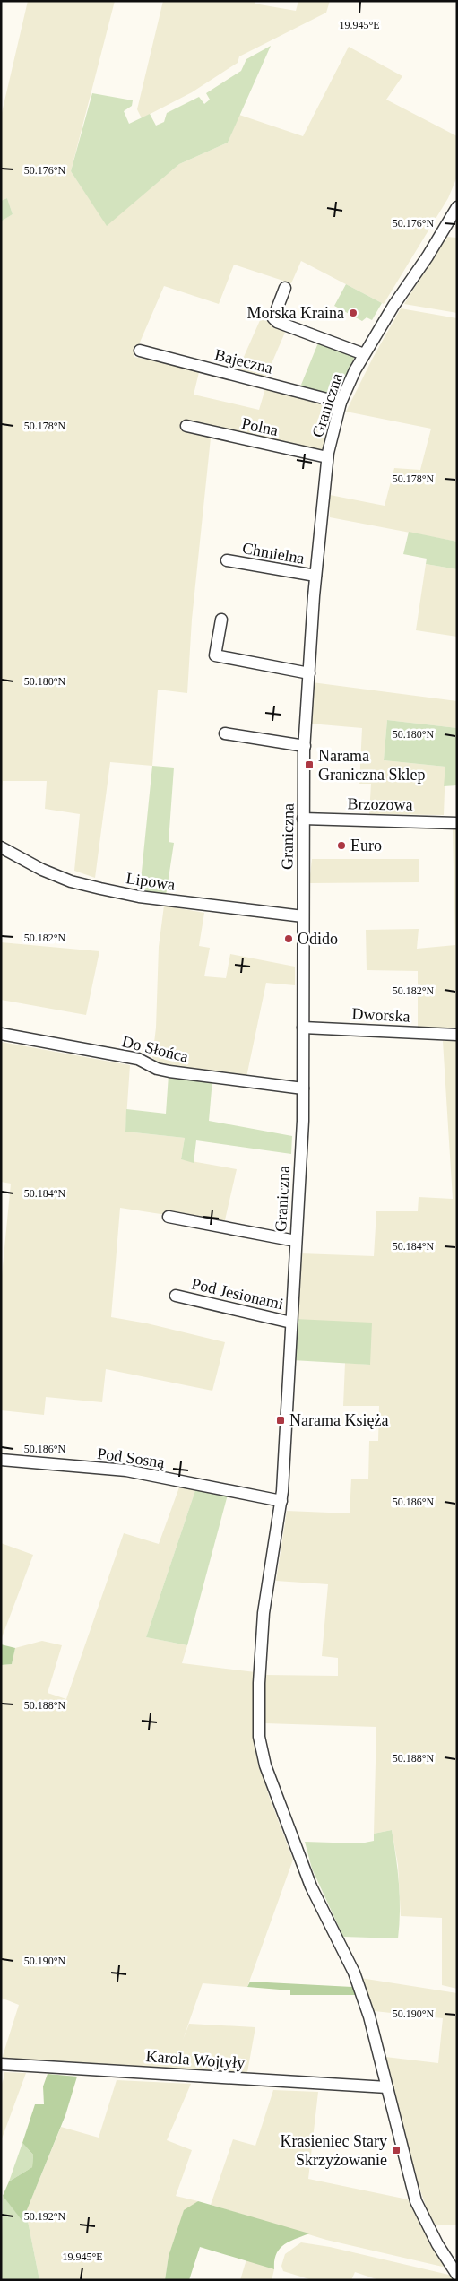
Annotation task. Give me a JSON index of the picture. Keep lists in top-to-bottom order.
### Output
{
  "streets": {
    "street": [
      "Bajeczna",
      "Graniczna",
      "Polna",
      "Chmielna",
      "Brzozowa",
      "Lipowa",
      "Dworska",
      "Do Słońca",
      "Pod Jesionami",
      "Pod Sosną",
      "Karola Wojtyły"
    ]
  },
  "crossings": [
    ["Bajeczna", "Graniczna"],
    ["Graniczna", "Polna"],
    ["Graniczna", "Chmielna"],
    ["Graniczna", "Brzozowa"],
    ["Graniczna", "Lipowa"],
    ["Graniczna", "Dworska"],
    ["Graniczna", "Do Słońca"],
    ["Graniczna", "Pod Jesionami"],
    ["Graniczna", "Pod Sosną"],
    ["Graniczna", "Karola Wojtyły"]
  ],
  "places": {
    "other": ["Morska Kraina", "Euro", "Odido"],
    "transit": ["Narama Graniczna Sklep", "Narama Księża", "Krasieniec Stary Skrzyżowanie"]
  },
  "coordinates": [
    "19.945°E",
    "50.176°N",
    "50.178°N",
    "50.180°N",
    "50.182°N",
    "50.184°N",
    "50.186°N",
    "50.188°N",
    "50.190°N",
    "50.192°N"
  ]
}
